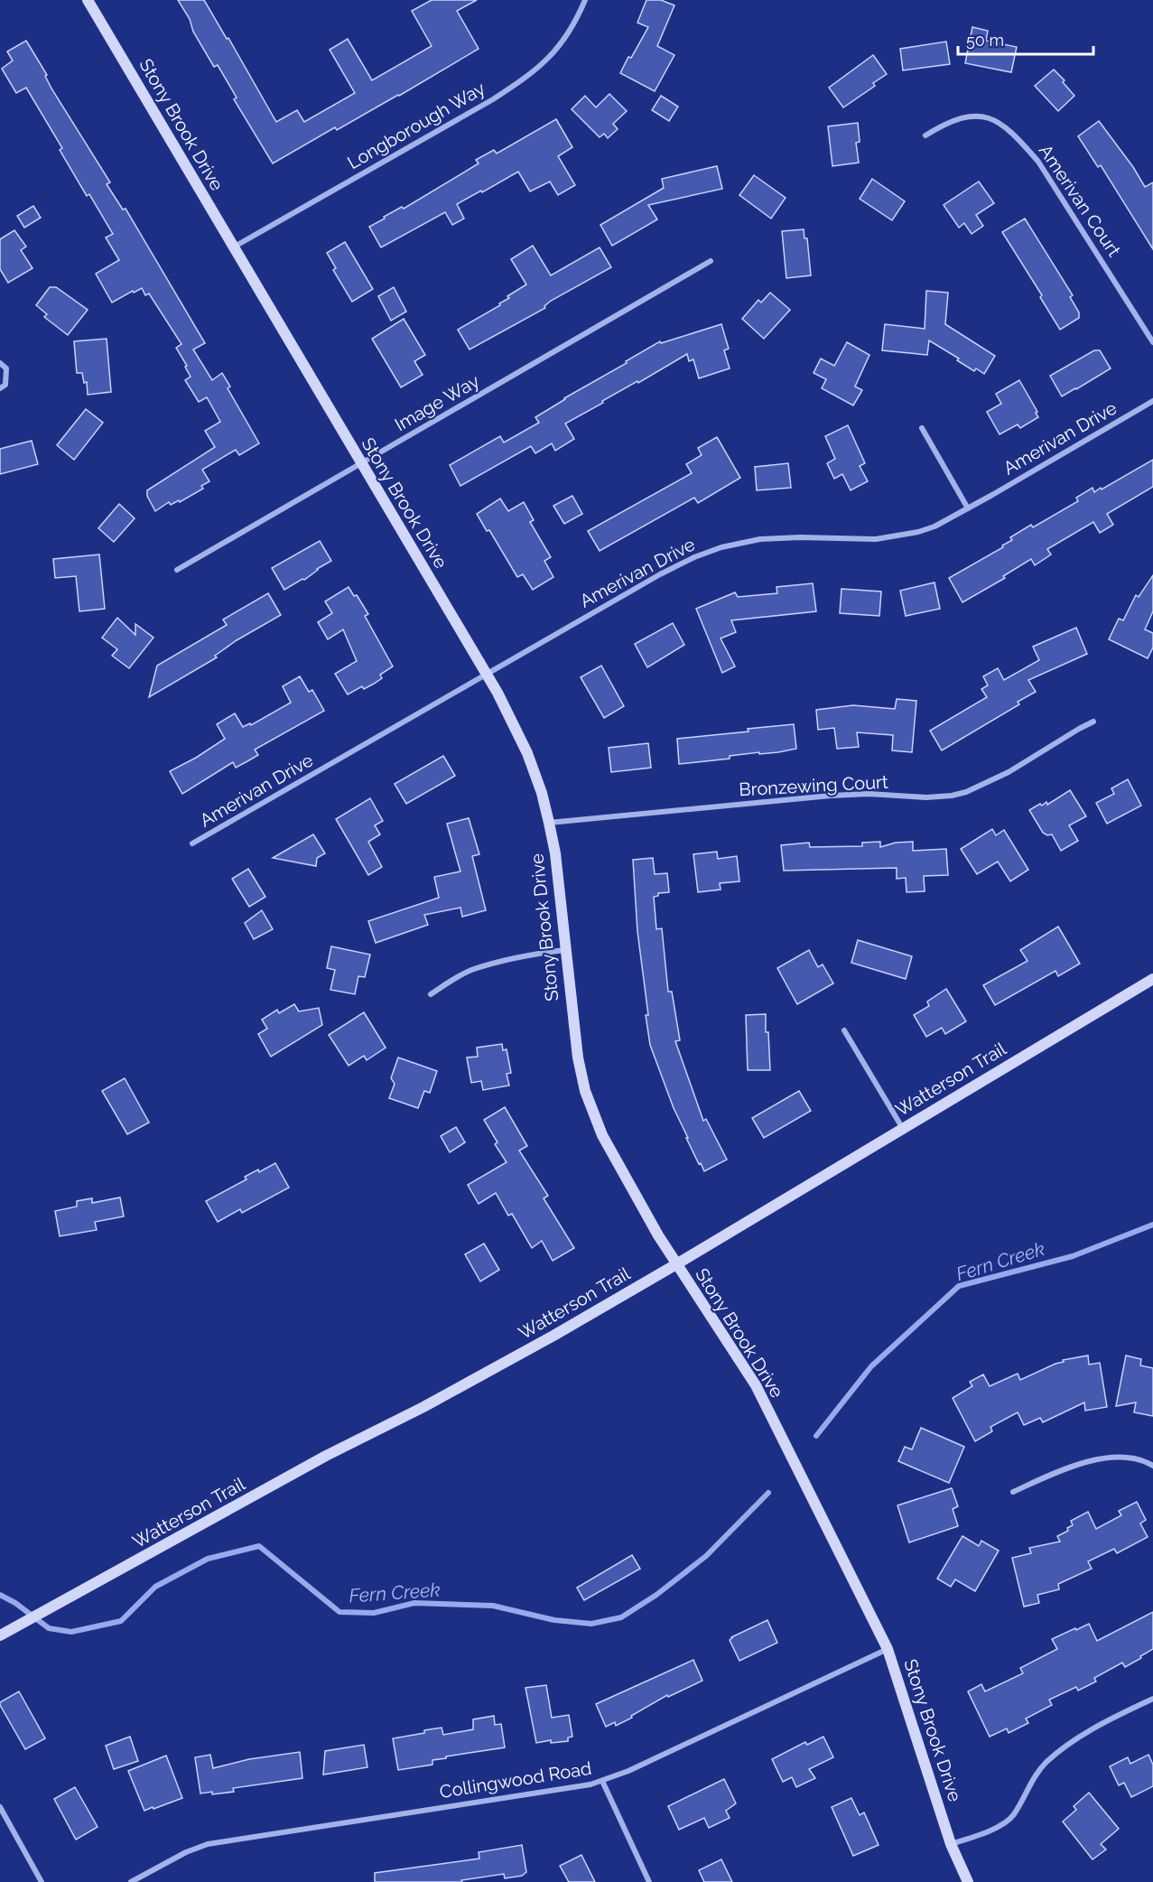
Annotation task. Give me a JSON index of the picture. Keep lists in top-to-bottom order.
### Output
{
  "streets": {
    "street": [
      "Stony Brook Drive",
      "Longborough Way",
      "Amerivan Court",
      "Image Way",
      "Amerivan Drive",
      "Bronzewing Court",
      "Watterson Trail",
      "Collingwood Road"
    ]
  },
  "crossings": [
    ["Stony Brook Drive", "Longborough Way"],
    ["Stony Brook Drive", "Image Way"],
    ["Stony Brook Drive", "Amerivan Drive"],
    ["Stony Brook Drive", "Bronzewing Court"],
    ["Stony Brook Drive", "Watterson Trail"],
    ["Stony Brook Drive", "Collingwood Road"]
  ],
  "water": ["Fern Creek"],
  "scale_bar": "50 m"
}
